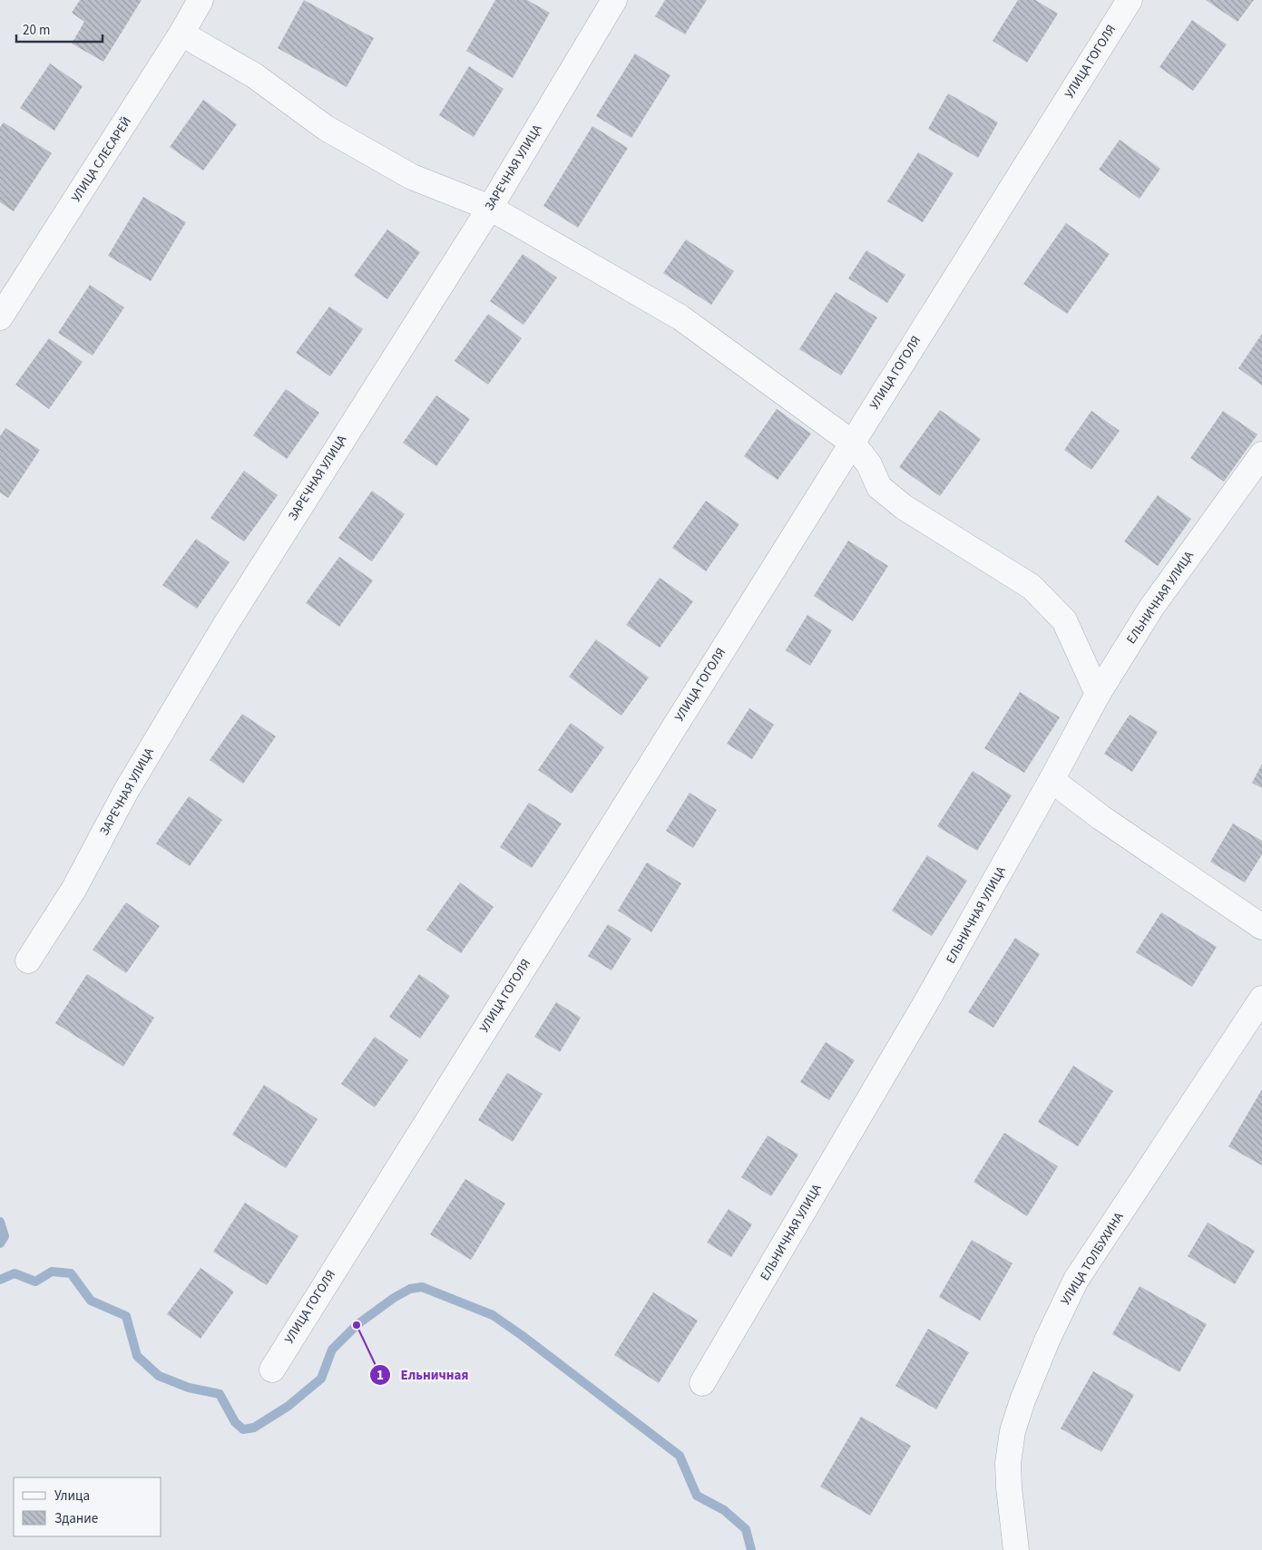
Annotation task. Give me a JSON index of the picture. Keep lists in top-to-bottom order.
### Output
{
  "streets": {
    "street": [
      "УЛИЦА ГОГОЛЯ",
      "УЛИЦА СЛЕСАРЕЙ",
      "ЗАРЕЧНАЯ УЛИЦА",
      "ЕЛЬНИЧНАЯ УЛИЦА",
      "УЛИЦА ТОЛБУХИНА"
    ]
  },
  "places": ["Ельничная"],
  "legend": ["Улица", "Здание"],
  "scale_bar": "20 m"
}
